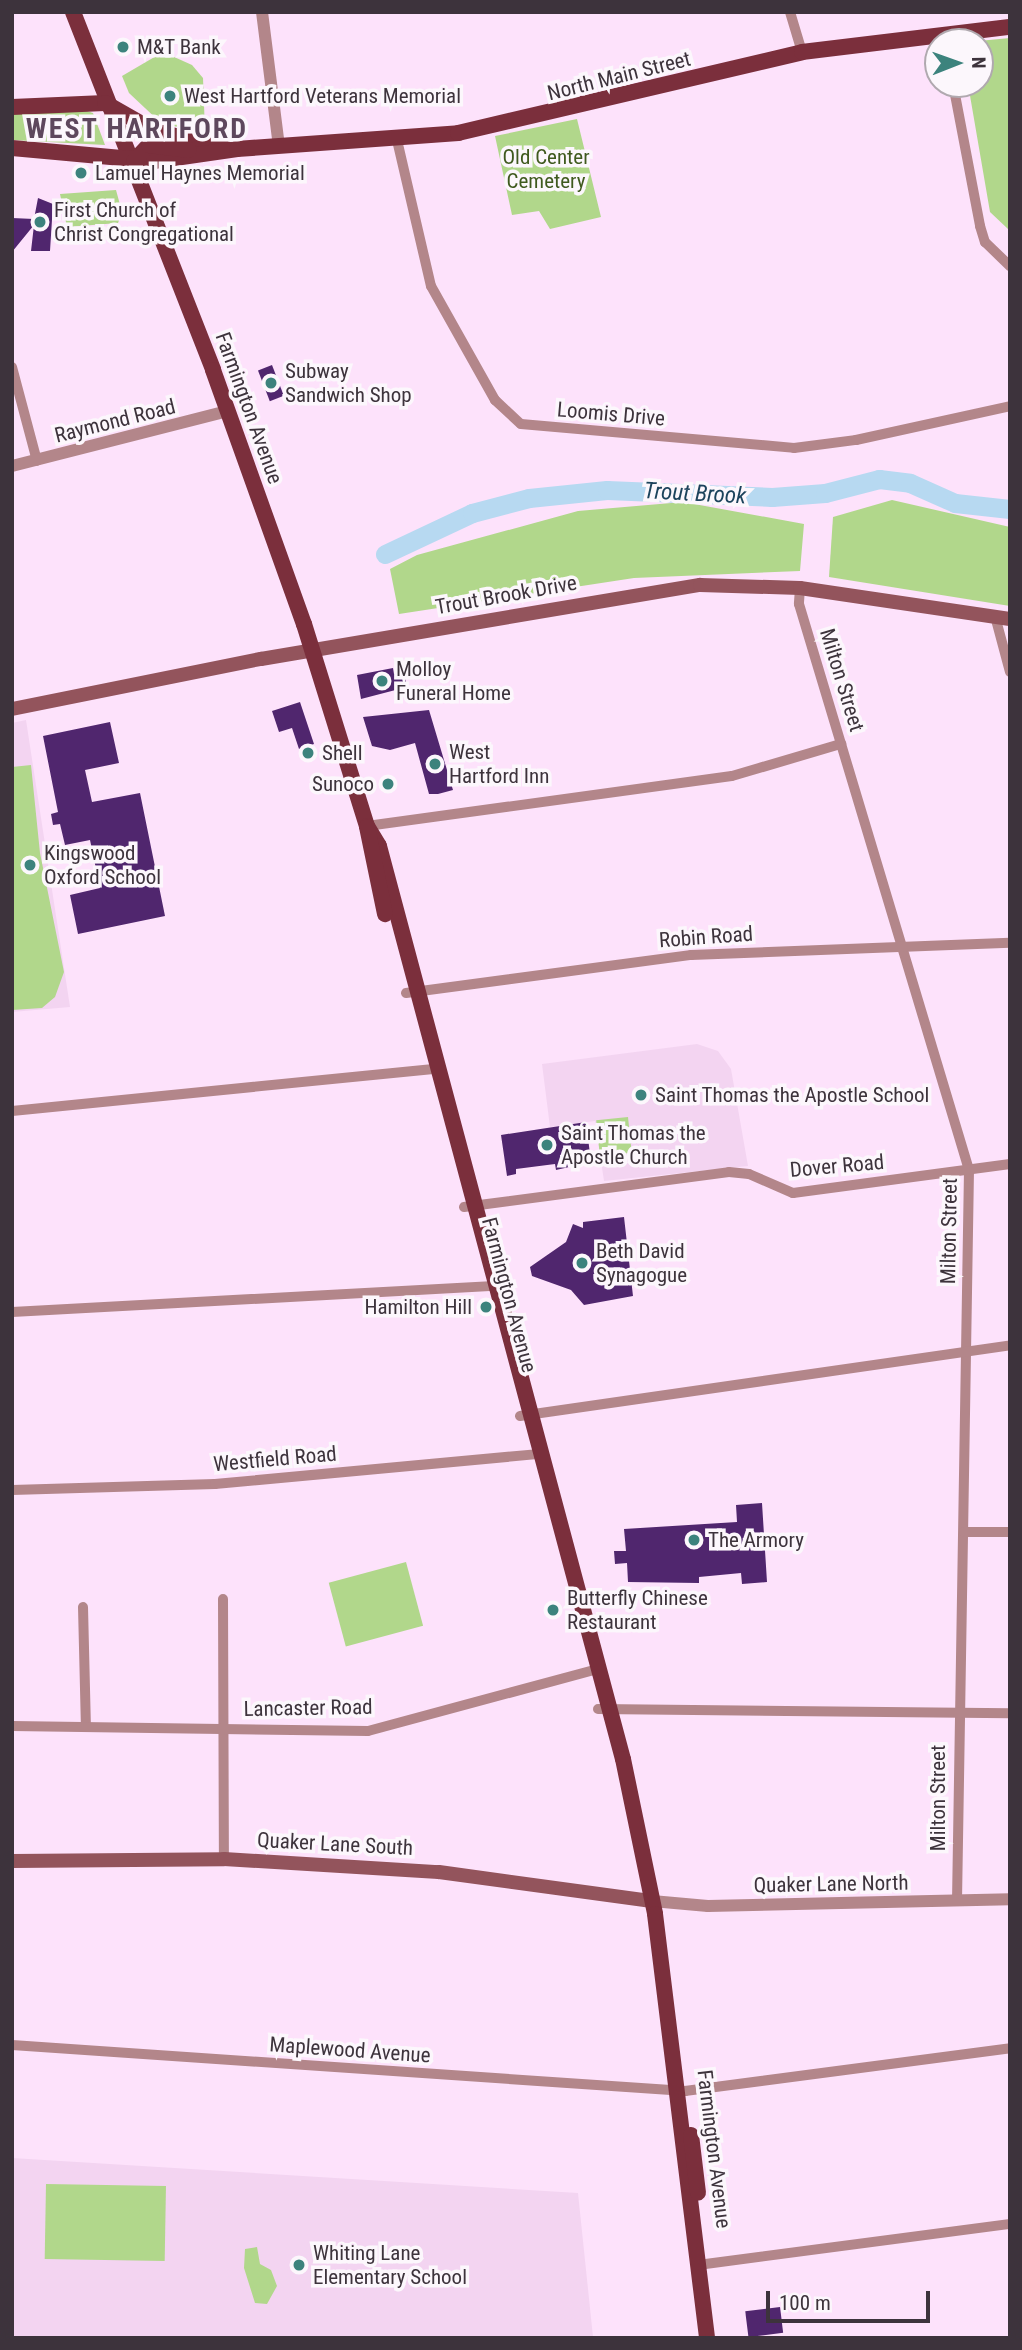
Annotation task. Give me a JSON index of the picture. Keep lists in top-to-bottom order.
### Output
{
  "streets": {
    "main road": [
      "North Main Street",
      "Farmington Avenue",
      "Trout Brook Drive",
      "Quaker Lane South"
    ],
    "street": [
      "Loomis Drive",
      "Raymond Road",
      "Milton Street",
      "Robin Road",
      "Dover Road",
      "Westfield Road",
      "Lancaster Road",
      "Quaker Lane North",
      "Maplewood Avenue"
    ]
  },
  "crossings": [
    ["North Main Street", "Farmington Avenue"],
    ["North Main Street", "Loomis Drive"],
    ["Farmington Avenue", "Raymond Road"],
    ["Farmington Avenue", "Trout Brook Drive"],
    ["Farmington Avenue", "Robin Road"],
    ["Farmington Avenue", "Dover Road"],
    ["Farmington Avenue", "Westfield Road"],
    ["Farmington Avenue", "Lancaster Road"],
    ["Farmington Avenue", "Quaker Lane South"],
    ["Farmington Avenue", "Quaker Lane North"],
    ["Farmington Avenue", "Maplewood Avenue"],
    ["Trout Brook Drive", "Milton Street"],
    ["Milton Street", "Robin Road"],
    ["Milton Street", "Dover Road"],
    ["Milton Street", "Quaker Lane North"],
    ["Quaker Lane South", "Quaker Lane North"]
  ],
  "districts": ["WEST HARTFORD"],
  "water": ["Trout Brook"],
  "parks": ["Old Center Cemetery"],
  "places": [
    "M&T Bank",
    "West Hartford Veterans Memorial",
    "Lamuel Haynes Memorial",
    "First Church of Christ Congregational",
    "Subway Sandwich Shop",
    "Molloy Funeral Home",
    "Shell",
    "West Hartford Inn",
    "Sunoco",
    "Kingswood Oxford School",
    "Saint Thomas the Apostle School",
    "Saint Thomas the Apostle Church",
    "Beth David Synagogue",
    "Hamilton Hill",
    "The Armory",
    "Butterfly Chinese Restaurant",
    "Whiting Lane Elementary School"
  ],
  "scale_bar": "100 m",
  "north": "right"
}
